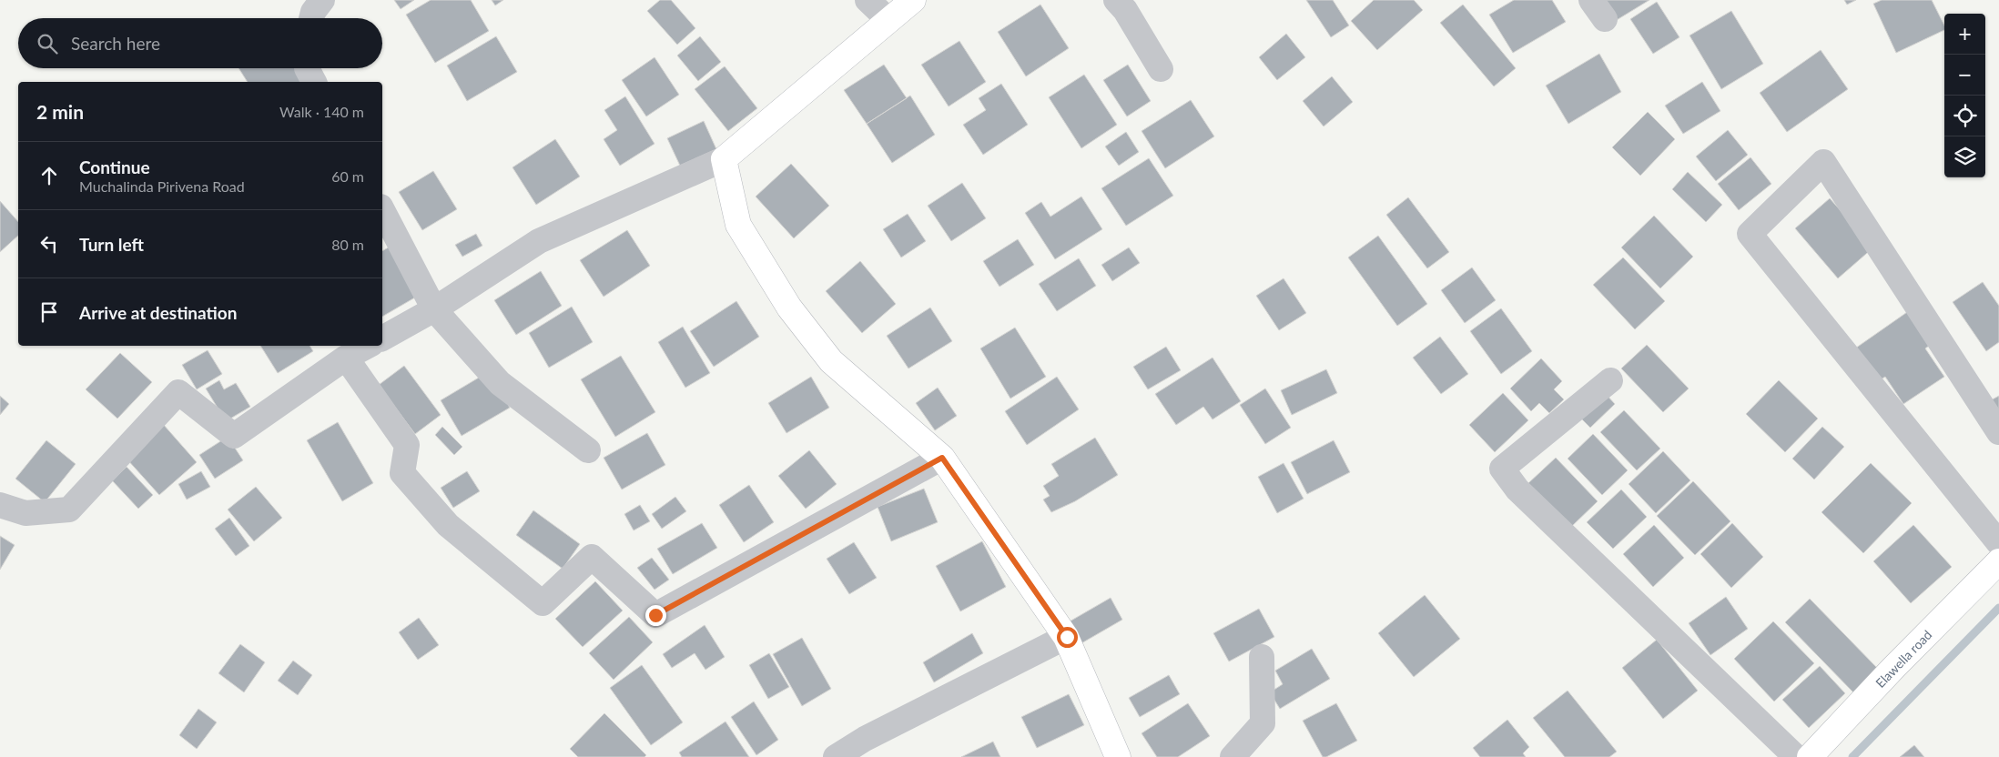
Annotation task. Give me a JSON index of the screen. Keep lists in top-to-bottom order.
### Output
{
  "streets": {
    "street": ["Elawella road"]
  },
  "page": {
    "map_buttons": ["+", "−"],
    "search": "Search here",
    "heading": ["2 min", "Walk · 140 m"],
    "list": [
      ["Continue", "Muchalinda Pirivena Road", "60 m"],
      ["Turn left", "80 m"],
      "Arrive at destination"
    ]
  }
}
